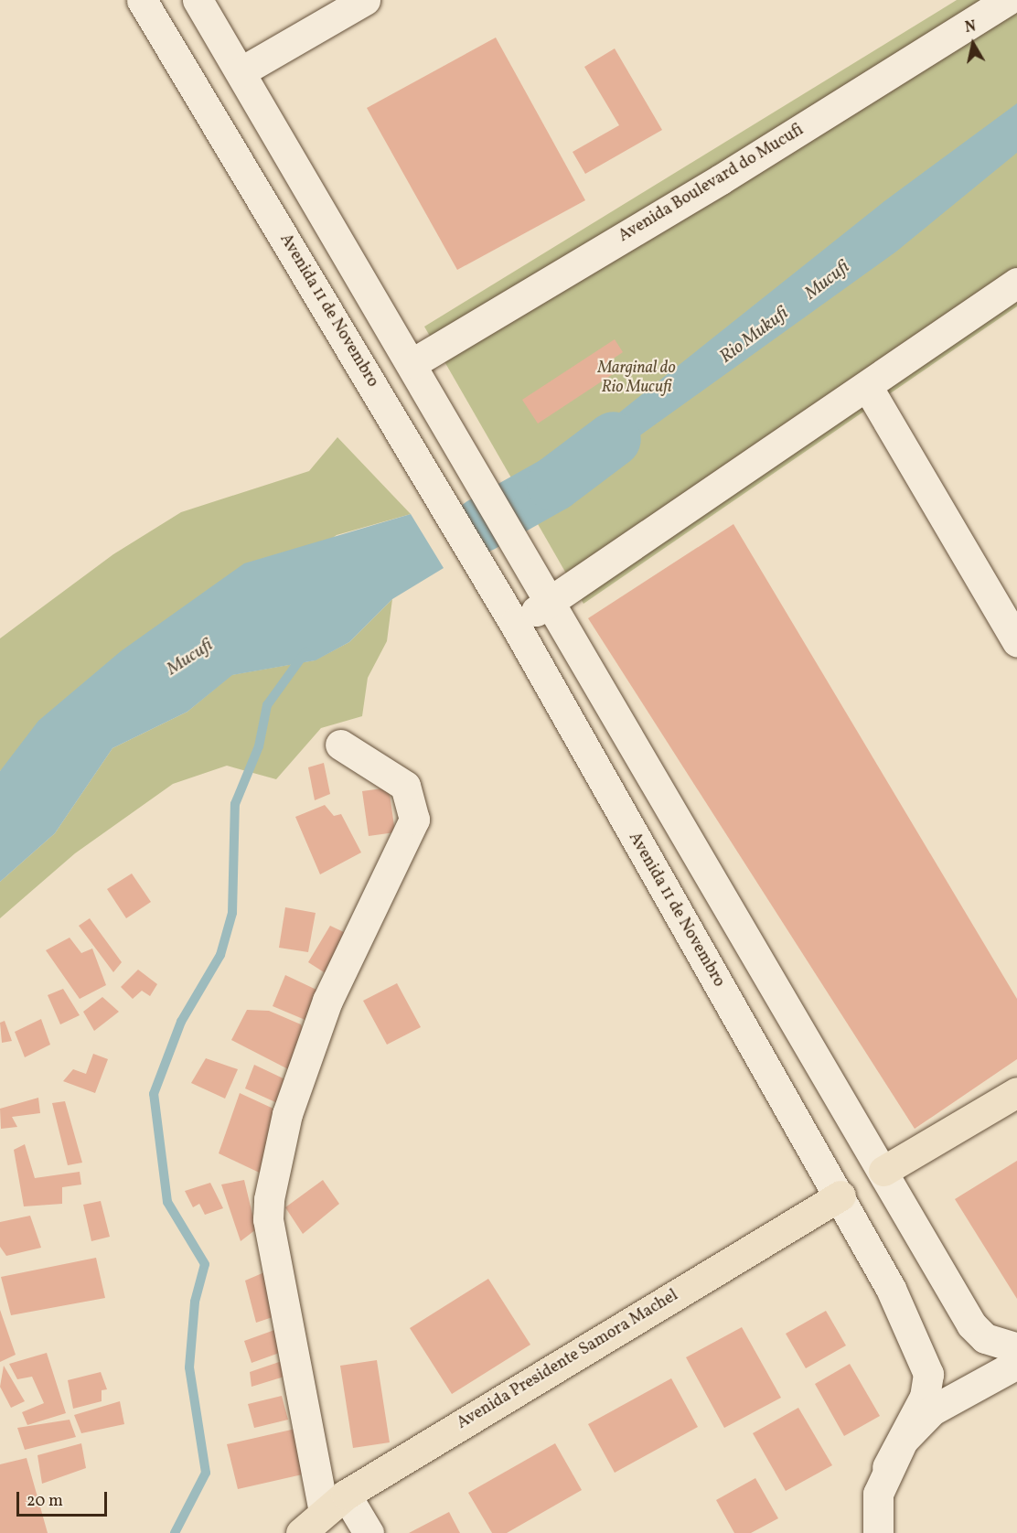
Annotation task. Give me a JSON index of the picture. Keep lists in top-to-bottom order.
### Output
{
  "streets": {
    "main road": ["Avenida Presidente Samora Machel"],
    "street": ["Avenida Boulevard do Mucufi", "Avenida 11 de Novembro"]
  },
  "crossings": [
    ["Avenida 11 de Novembro", "Avenida Presidente Samora Machel"]
  ],
  "water": ["Mucufi", "Rio Mukufi"],
  "parks": ["Marginal do Rio Mucufi"],
  "scale_bar": "20 m",
  "north": "top"
}
